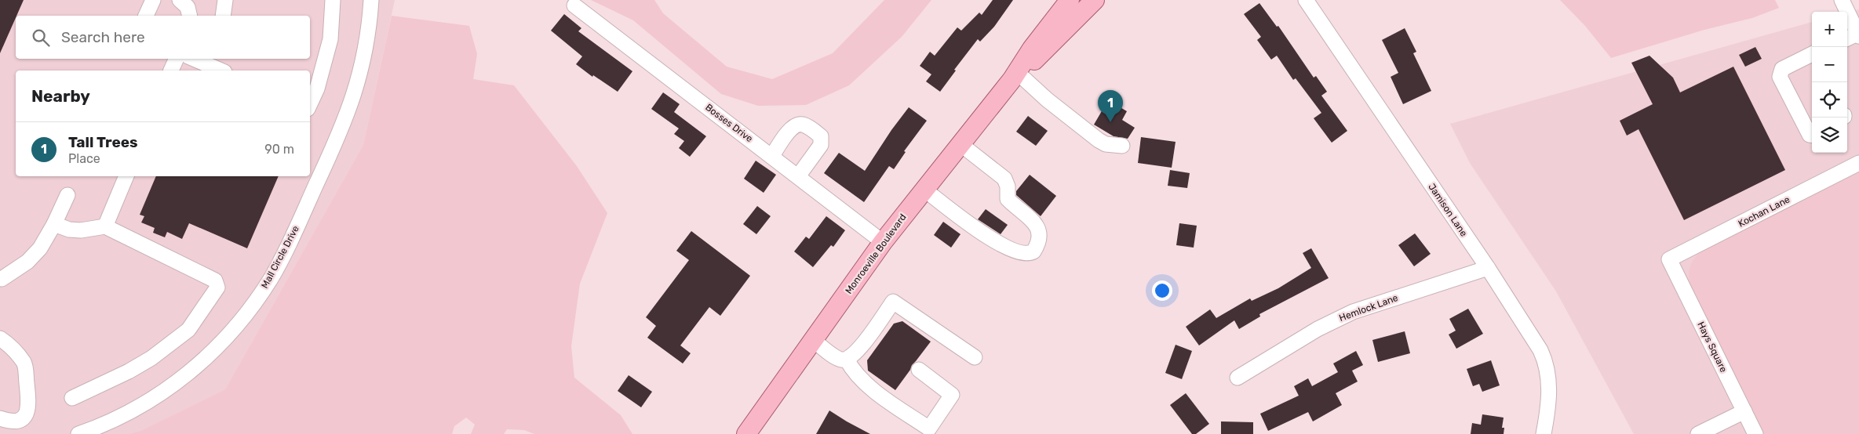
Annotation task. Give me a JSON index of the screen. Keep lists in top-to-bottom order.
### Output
{
  "streets": {
    "main road": ["Monroeville Boulevard"],
    "street": [
      "Bosses Drive",
      "Jamison Lane",
      "Kochan Lane",
      "Mall Circle Drive",
      "Hemlock Lane",
      "Hays Square"
    ]
  },
  "crossings": [
    ["Bosses Drive", "Monroeville Boulevard"],
    ["Jamison Lane", "Hemlock Lane"],
    ["Kochan Lane", "Hays Square"]
  ],
  "page": {
    "map_buttons": ["+", "−"],
    "search": "Search here",
    "heading": "Nearby",
    "pins": "1",
    "list": [
      {
        "mark": "1",
        "name": "Tall Trees",
        "note": "Place",
        "value": "90 m"
      }
    ]
  }
}
